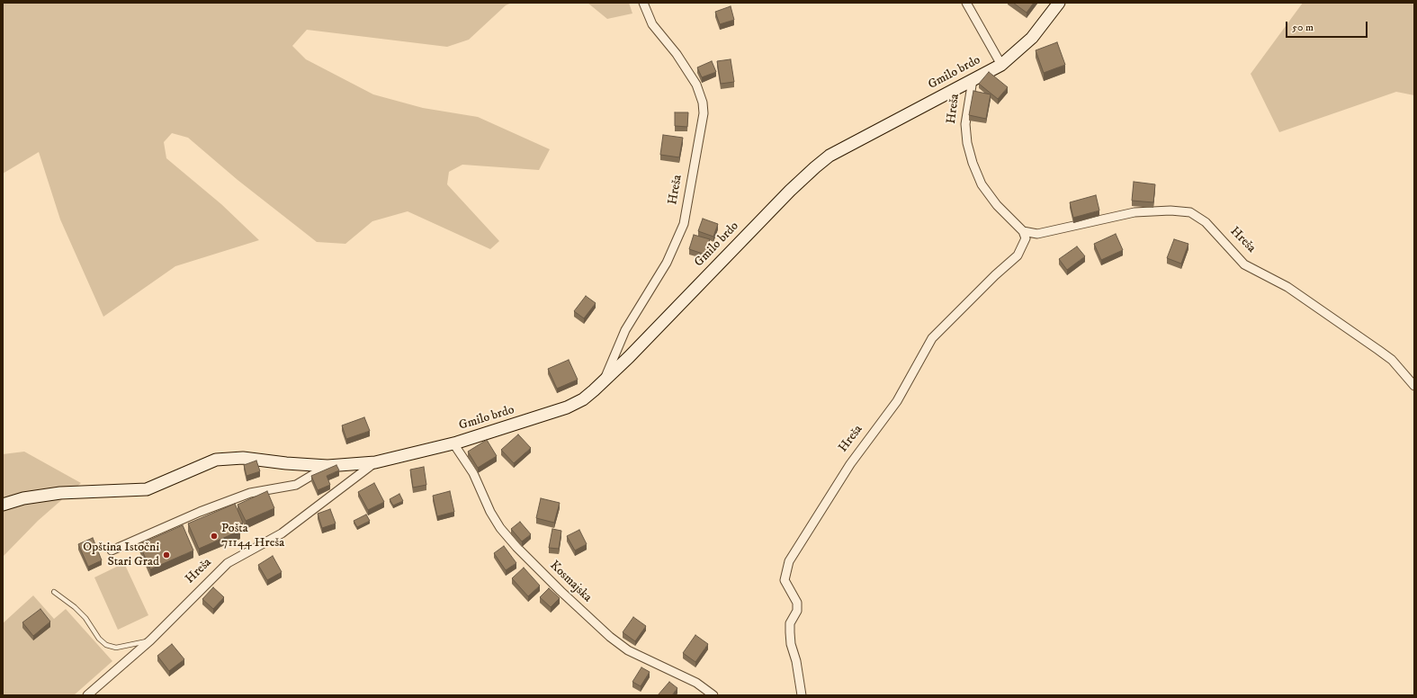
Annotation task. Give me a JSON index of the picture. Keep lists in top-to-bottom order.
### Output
{
  "streets": {
    "main road": ["Gmilo brdo"],
    "street": ["Hreša", "Kosmajska"]
  },
  "crossings": [
    ["Gmilo brdo", "Hreša"],
    ["Gmilo brdo", "Kosmajska"]
  ],
  "places": ["Pošta 71144 Hreša", "Opština Istočni Stari Grad"],
  "scale_bar": "50 m"
}
